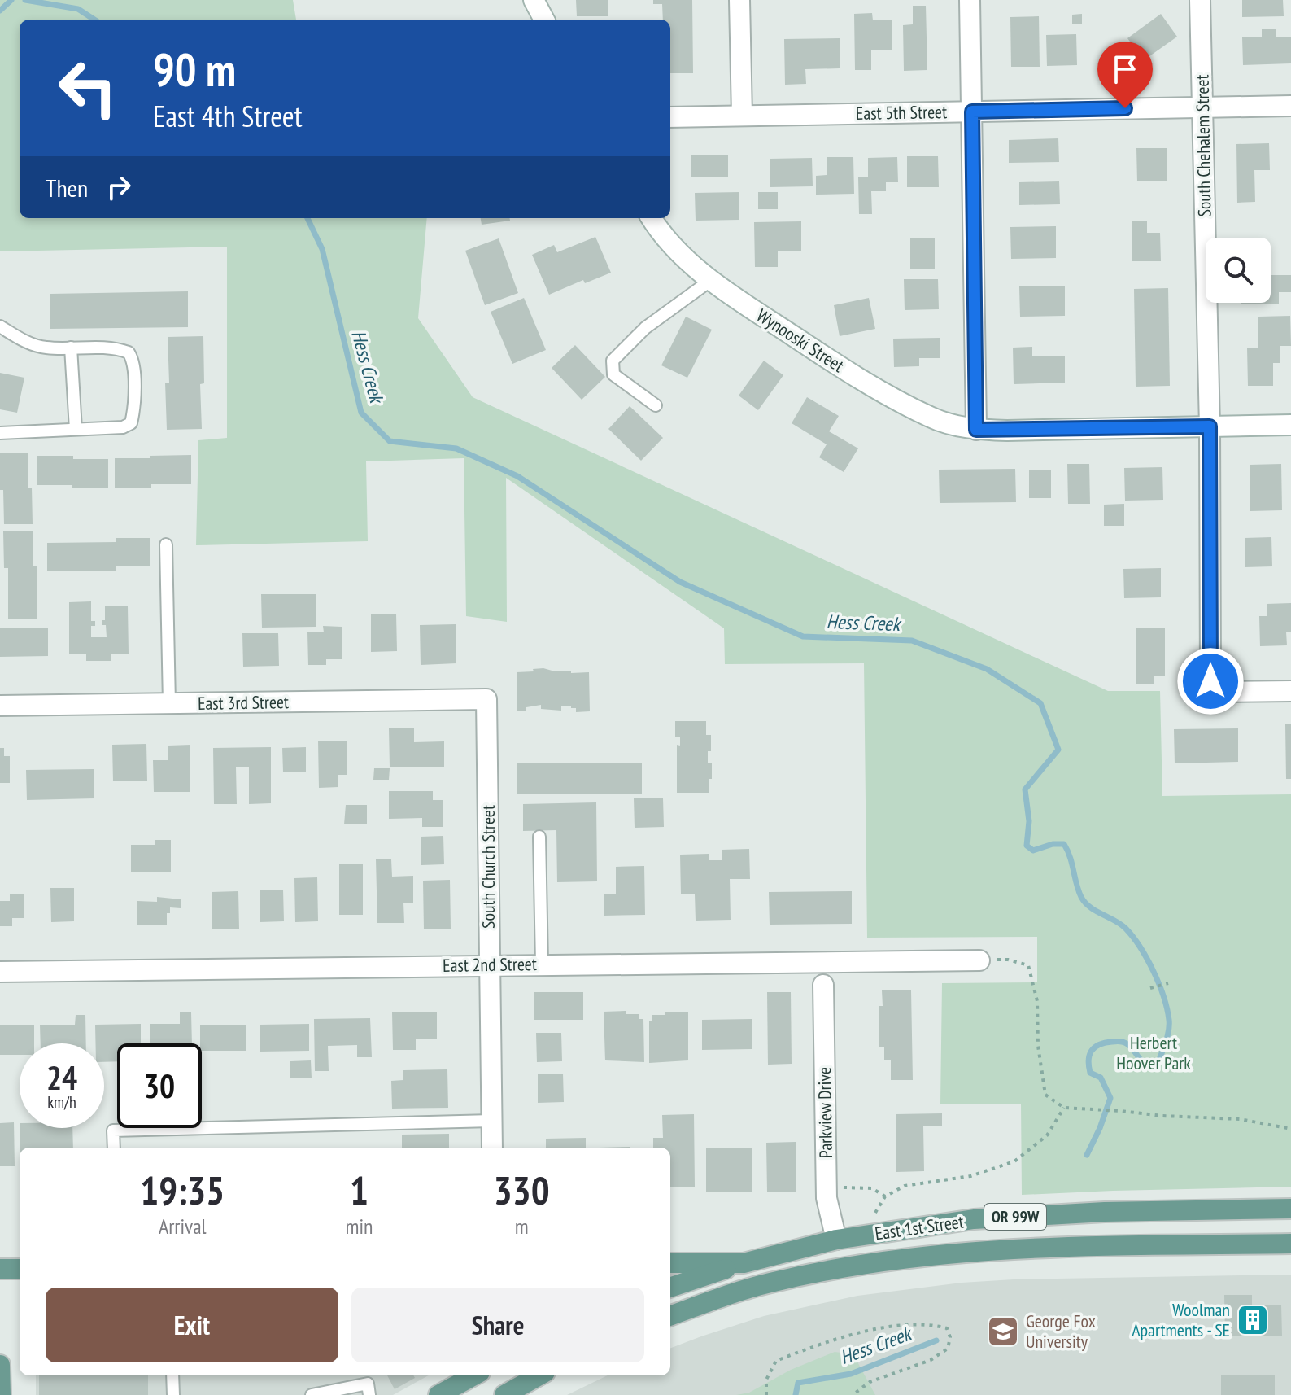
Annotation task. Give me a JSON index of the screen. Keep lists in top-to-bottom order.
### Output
{
  "streets": {
    "main road": ["OR 99W", "East 1st Street"],
    "street": [
      "East 5th Street",
      "South Chehalem Street",
      "Wynooski Street",
      "East 3rd Street",
      "South Church Street",
      "East 2nd Street",
      "Parkview Drive"
    ]
  },
  "crossings": [
    ["East 5th Street", "South Chehalem Street"],
    ["South Chehalem Street", "Wynooski Street"],
    ["East 3rd Street", "South Church Street"],
    ["South Church Street", "East 2nd Street"],
    ["Parkview Drive", "East 1st Street"],
    ["OR 99W", "East 1st Street"]
  ],
  "water": ["Hess Creek"],
  "parks": ["Herbert Hoover Park"],
  "places": {
    "building": ["Woolman Apartments - SE"],
    "school or university": ["George Fox University"]
  },
  "page": {
    "turn": ["90 m", "East 4th Street"],
    "then": "Then",
    "speed": "24 km/h",
    "limit": "30",
    "eta": [
      "19:35",
      "Arrival",
      "1",
      "min",
      "330",
      "m"
    ],
    "buttons": ["Exit", "Share"]
  }
}
